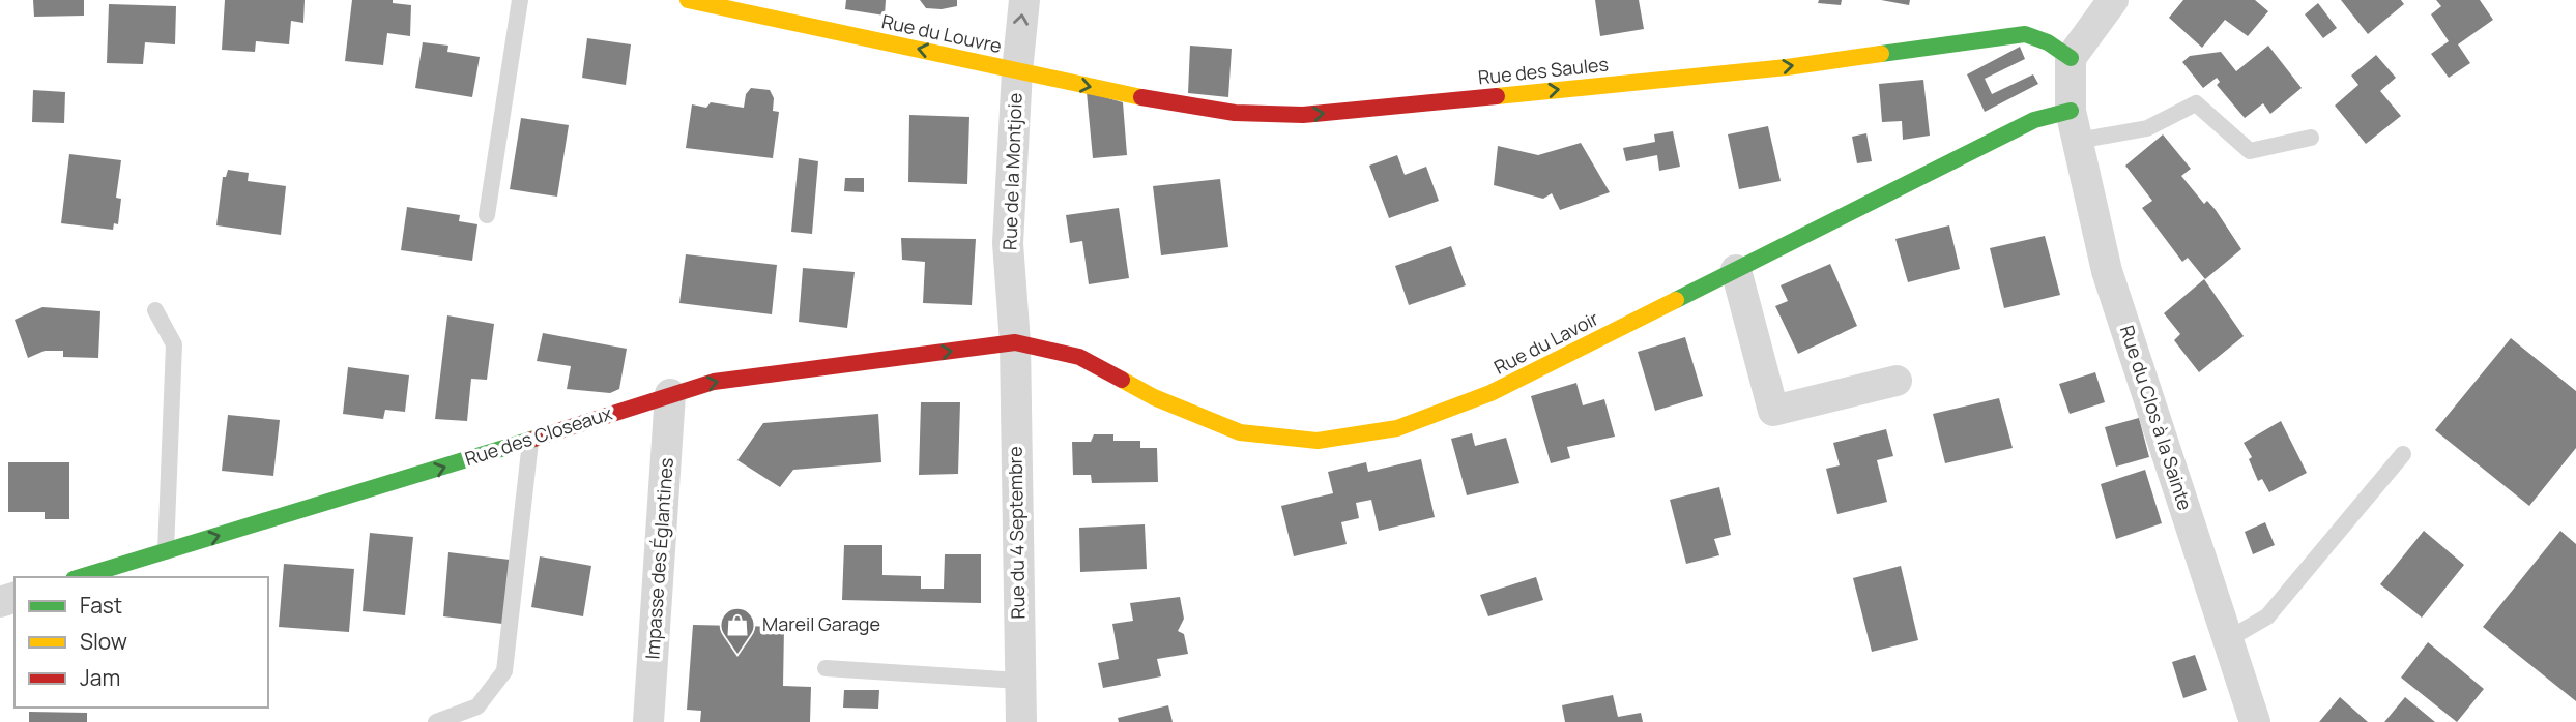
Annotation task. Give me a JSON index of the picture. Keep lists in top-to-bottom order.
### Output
{
  "streets": {
    "street": [
      "Rue du Louvre",
      "Rue des Saules",
      "Rue de la Montjoie",
      "Rue du Lavoir",
      "Rue du Clos à la Sainte",
      "Rue des Closeaux",
      "Rue du 4 Septembre",
      "Impasse des Églantines"
    ]
  },
  "crossings": [
    ["Rue du Louvre", "Rue des Saules"],
    ["Rue du Louvre", "Rue de la Montjoie"],
    ["Rue des Saules", "Rue de la Montjoie"],
    ["Rue des Saules", "Rue du Clos à la Sainte"],
    ["Rue de la Montjoie", "Rue du Lavoir"],
    ["Rue de la Montjoie", "Rue des Closeaux"],
    ["Rue de la Montjoie", "Rue du 4 Septembre"],
    ["Rue du Lavoir", "Rue du Clos à la Sainte"],
    ["Rue du Lavoir", "Rue des Closeaux"],
    ["Rue du Lavoir", "Rue du 4 Septembre"],
    ["Rue des Closeaux", "Rue du 4 Septembre"],
    ["Rue des Closeaux", "Impasse des Églantines"]
  ],
  "one_way": ["Rue du Louvre", "Rue des Saules", "Rue des Closeaux"],
  "places": {
    "shop": ["Mareil Garage"]
  },
  "legend": ["Fast", "Slow", "Jam"]
}
